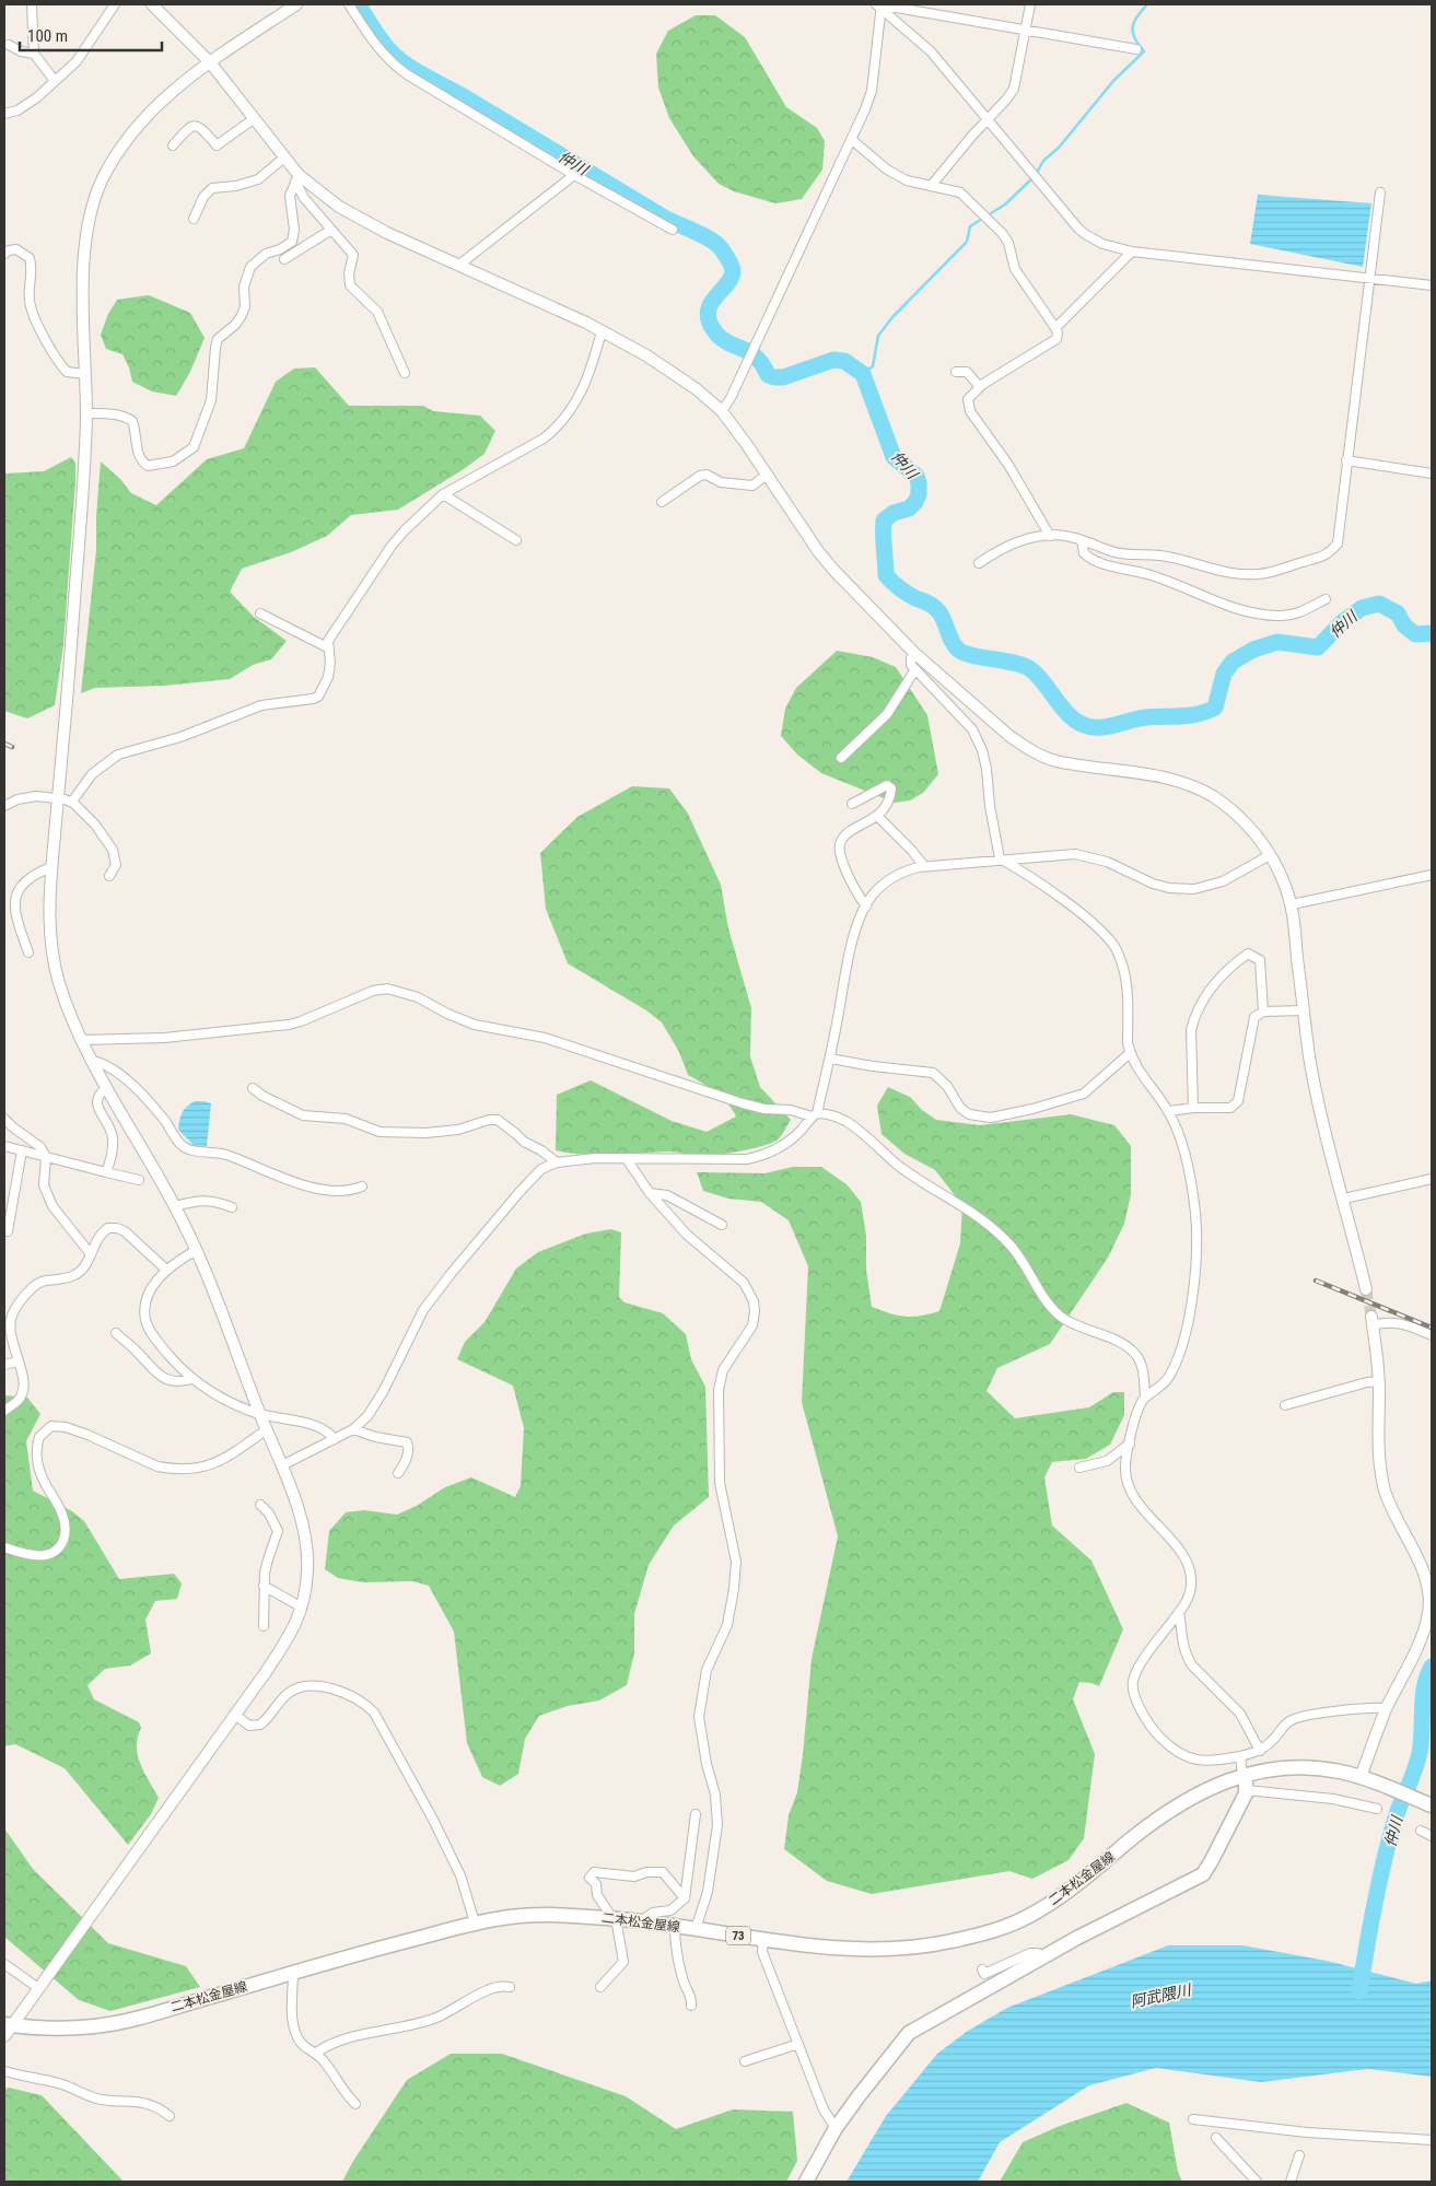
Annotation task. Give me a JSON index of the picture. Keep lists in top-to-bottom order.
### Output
{
  "streets": {
    "main road": ["二本松金屋線", "73"]
  },
  "water": ["仲川", "阿武隈川"],
  "scale_bar": "100 m"
}
